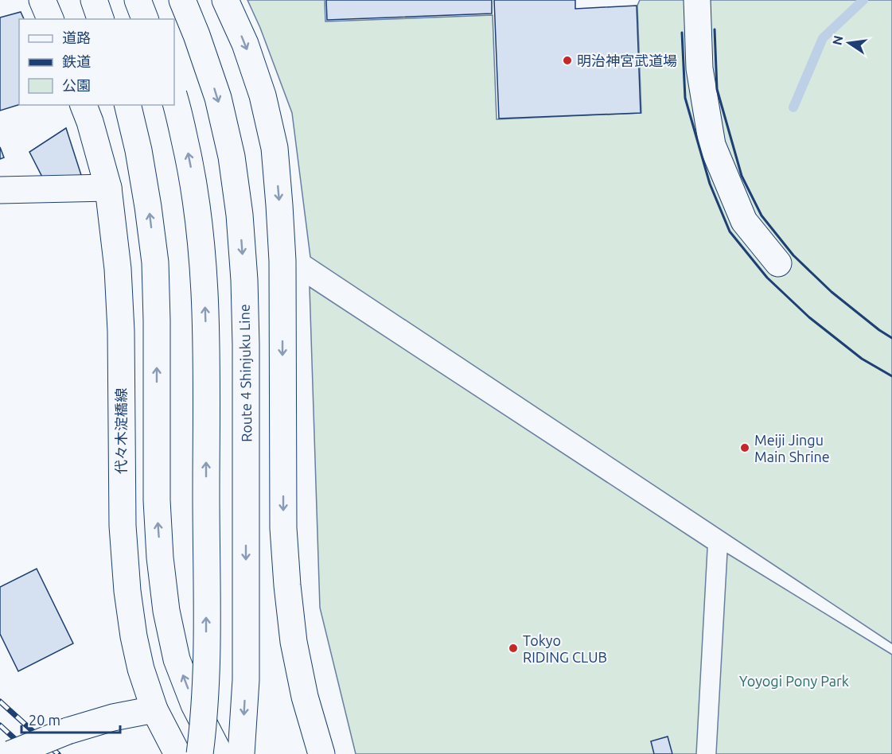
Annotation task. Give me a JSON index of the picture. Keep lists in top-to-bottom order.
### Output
{
  "streets": {
    "main road": ["Route 4 Shinjuku Line", "代々木淀橋線"]
  },
  "parks": ["Yoyogi Pony Park"],
  "places": ["明治神宮武道場", "Meiji Jingu Main Shrine", "Tokyo RIDING CLUB"],
  "legend": ["道路", "鉄道", "公園"],
  "scale_bar": "20 m",
  "north": "left"
}
